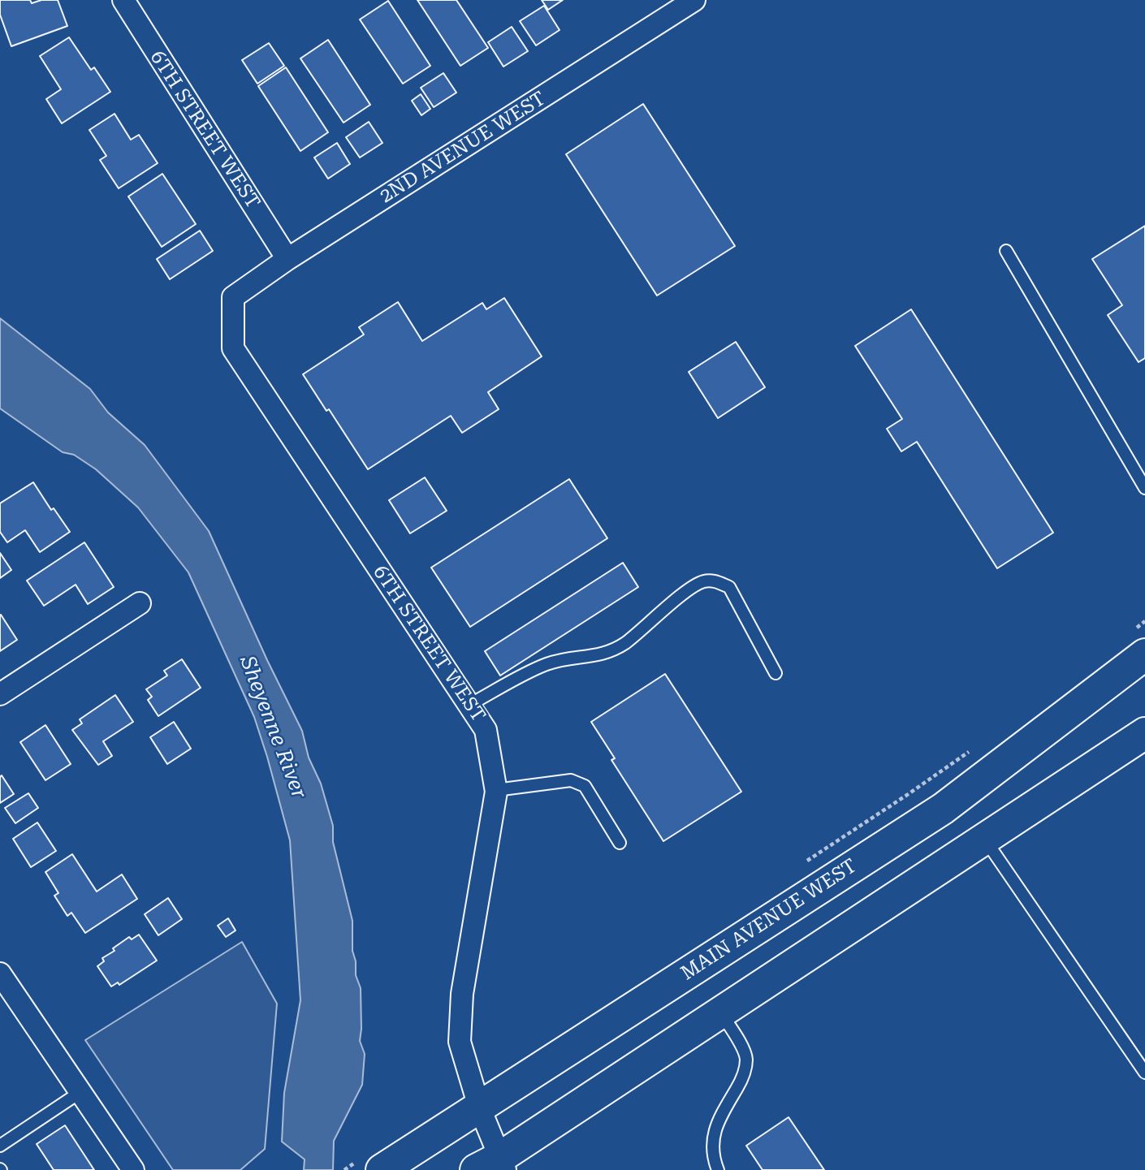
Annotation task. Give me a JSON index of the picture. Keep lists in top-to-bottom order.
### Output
{
  "streets": {
    "main road": ["MAIN AVENUE WEST"],
    "street": ["6TH STREET WEST", "2ND AVENUE WEST"]
  },
  "crossings": [
    ["6TH STREET WEST", "2ND AVENUE WEST"],
    ["6TH STREET WEST", "MAIN AVENUE WEST"]
  ],
  "water": ["Sheyenne River"]
}
